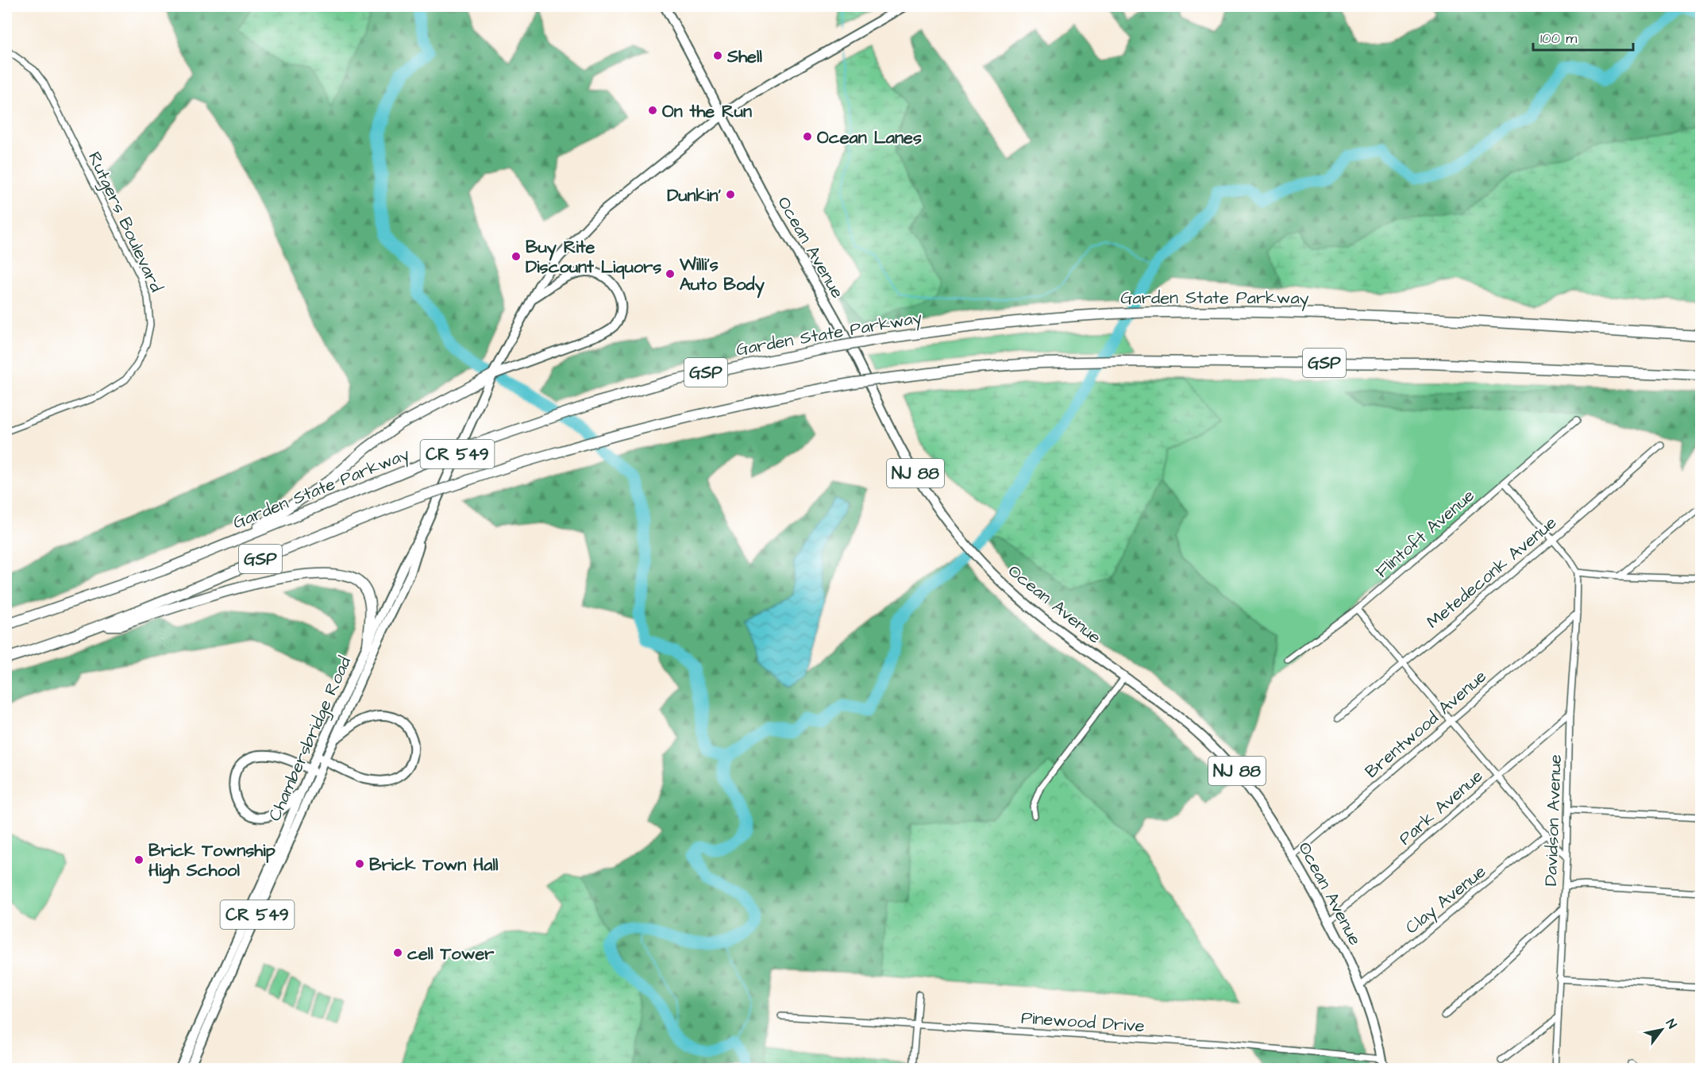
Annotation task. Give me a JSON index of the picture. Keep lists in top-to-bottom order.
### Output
{
  "streets": {
    "highway": ["Garden State Parkway", "GSP"],
    "main road": [
      "Ocean Avenue",
      "CR 549",
      "NJ 88",
      "Chambersbridge Road"
    ],
    "street": [
      "Rutgers Boulevard",
      "Flintoft Avenue",
      "Metedeconk Avenue",
      "Brentwood Avenue",
      "Park Avenue",
      "Davidson Avenue",
      "Clay Avenue",
      "Pinewood Drive"
    ]
  },
  "crossings": [
    ["Ocean Avenue", "CR 549"],
    ["Ocean Avenue", "Brentwood Avenue"],
    ["Ocean Avenue", "Chambersbridge Road"],
    ["Ocean Avenue", "Park Avenue"],
    ["Ocean Avenue", "Clay Avenue"],
    ["Ocean Avenue", "Pinewood Drive"],
    ["CR 549", "Chambersbridge Road"],
    ["Brentwood Avenue", "Davidson Avenue"],
    ["Park Avenue", "Davidson Avenue"]
  ],
  "places": [
    "Shell",
    "On the Run",
    "Ocean Lanes",
    "Dunkin'",
    "Buy Rite Discount Liquors",
    "Willi's Auto Body",
    "Brick Township High School",
    "Brick Town Hall",
    "cell Tower"
  ],
  "scale_bar": "100 m",
  "north": "top right"
}
